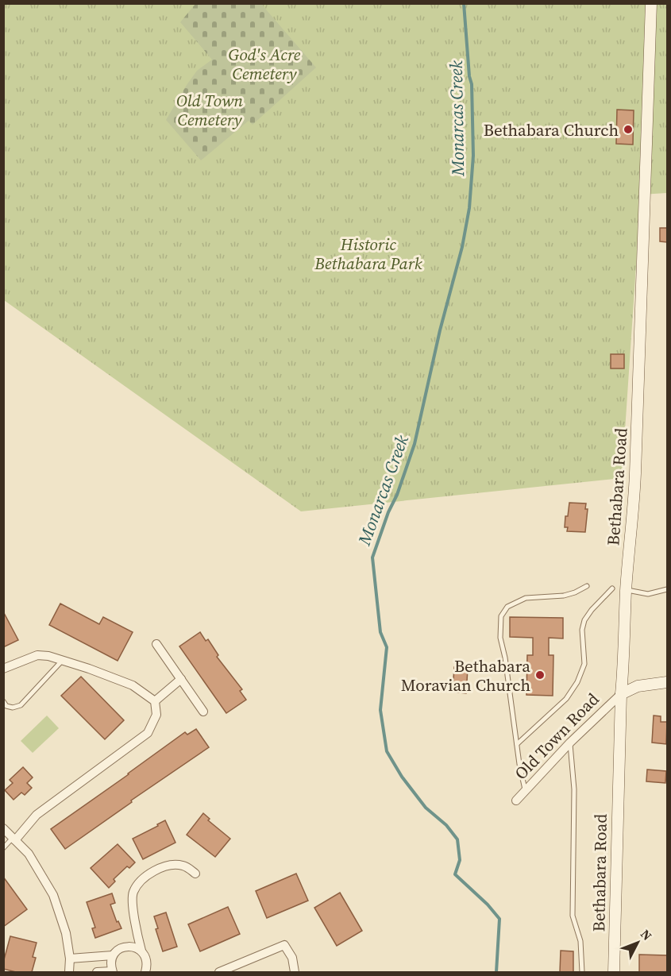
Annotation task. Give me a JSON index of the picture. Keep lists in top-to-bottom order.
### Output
{
  "streets": {
    "street": ["Bethabara Road", "Old Town Road"]
  },
  "crossings": [
    ["Bethabara Road", "Old Town Road"]
  ],
  "water": ["Monarcas Creek"],
  "parks": ["God's Acre Cemetery", "Old Town Cemetery", "Historic Bethabara Park"],
  "places": ["Bethabara Church", "Bethabara Moravian Church"],
  "north": "top right"
}
